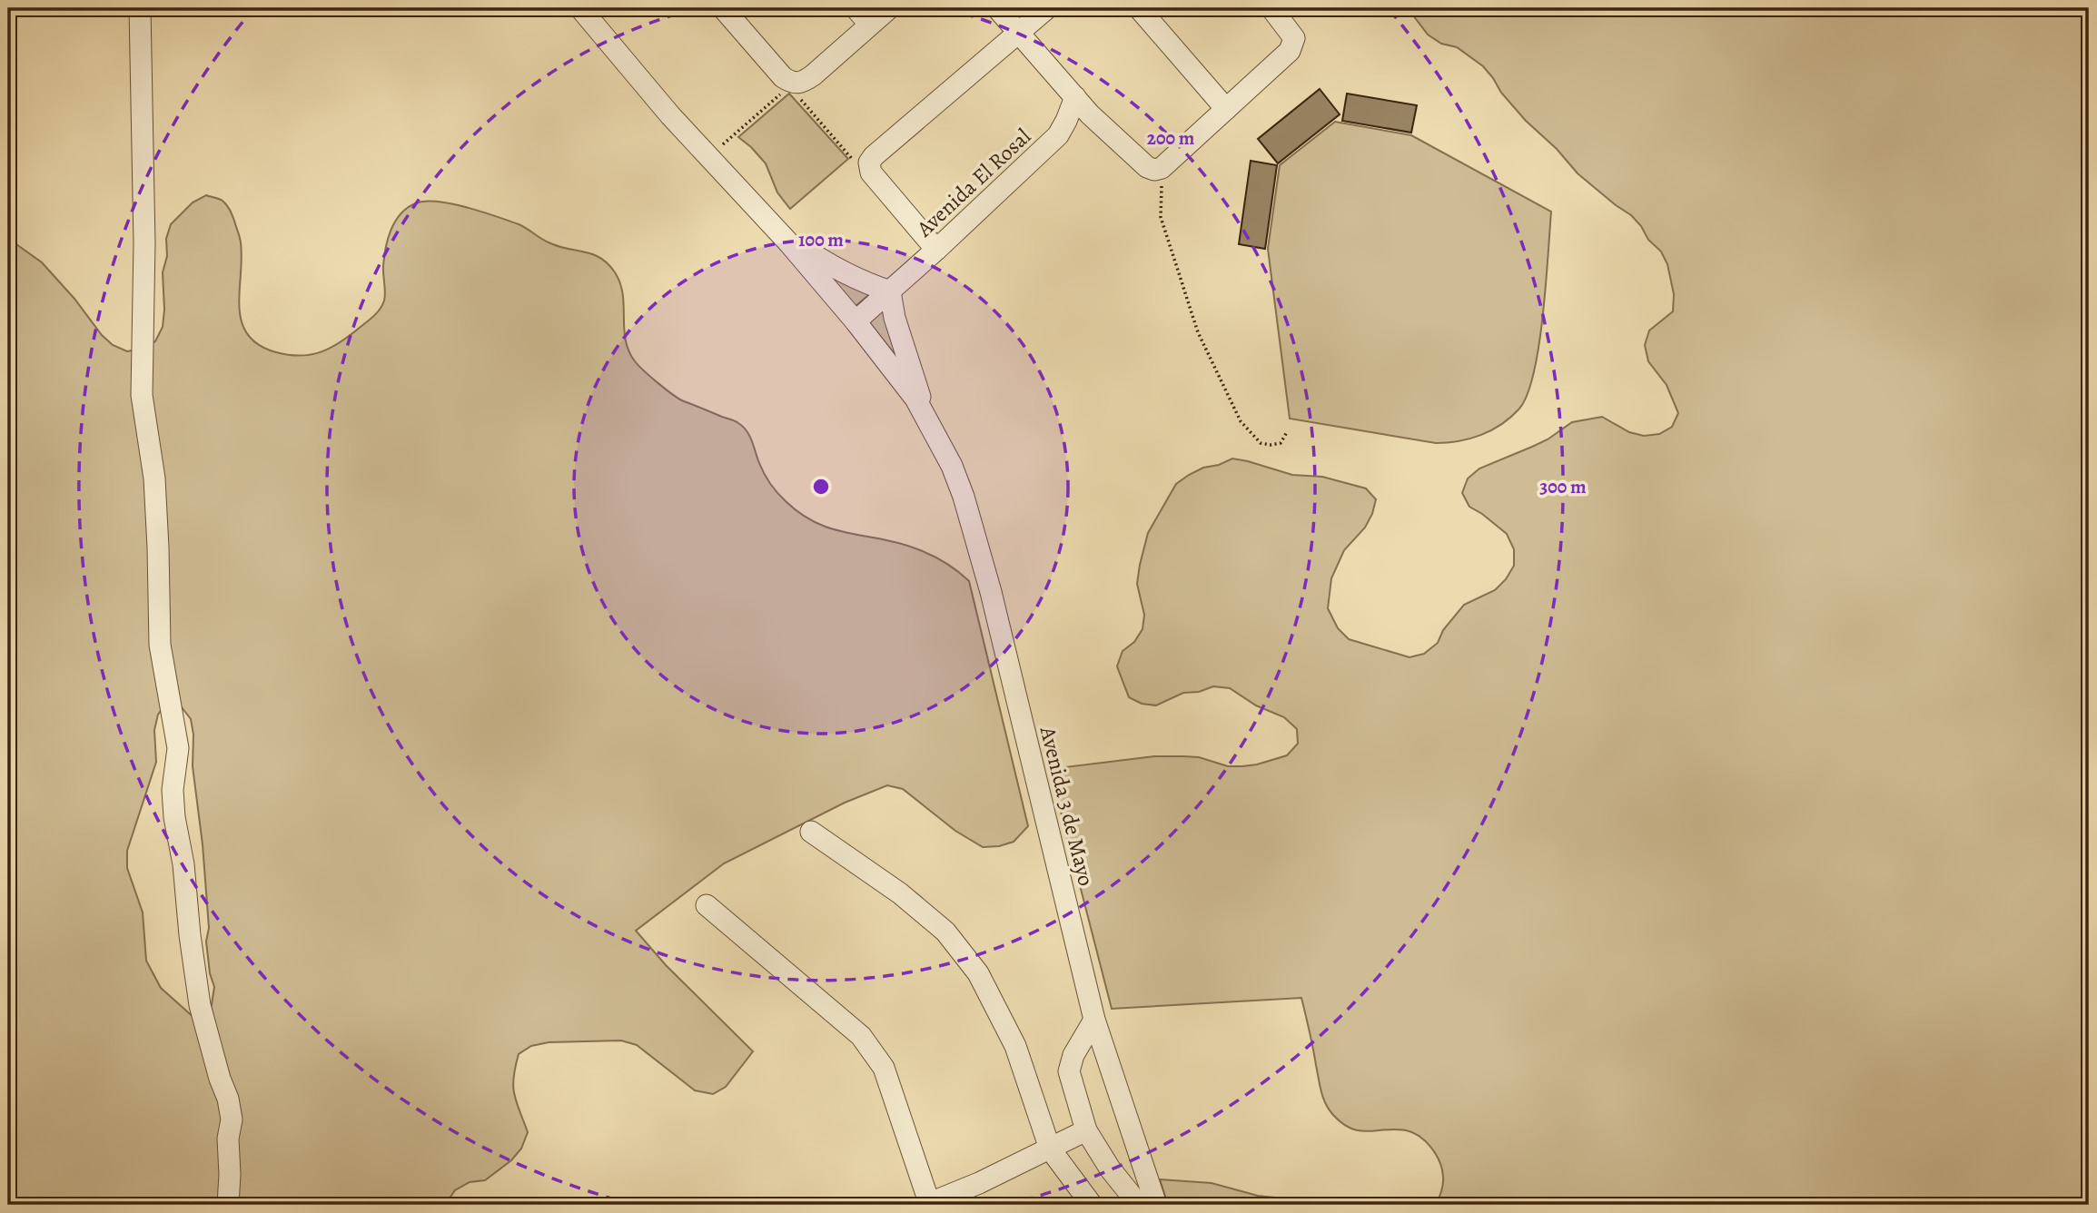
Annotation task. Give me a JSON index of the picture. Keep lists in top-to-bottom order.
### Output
{
  "streets": {
    "street": ["Avenida El Rosal", "Avenida 3 de Mayo"]
  },
  "rings": ["200 m", "100 m", "300 m"]
}
